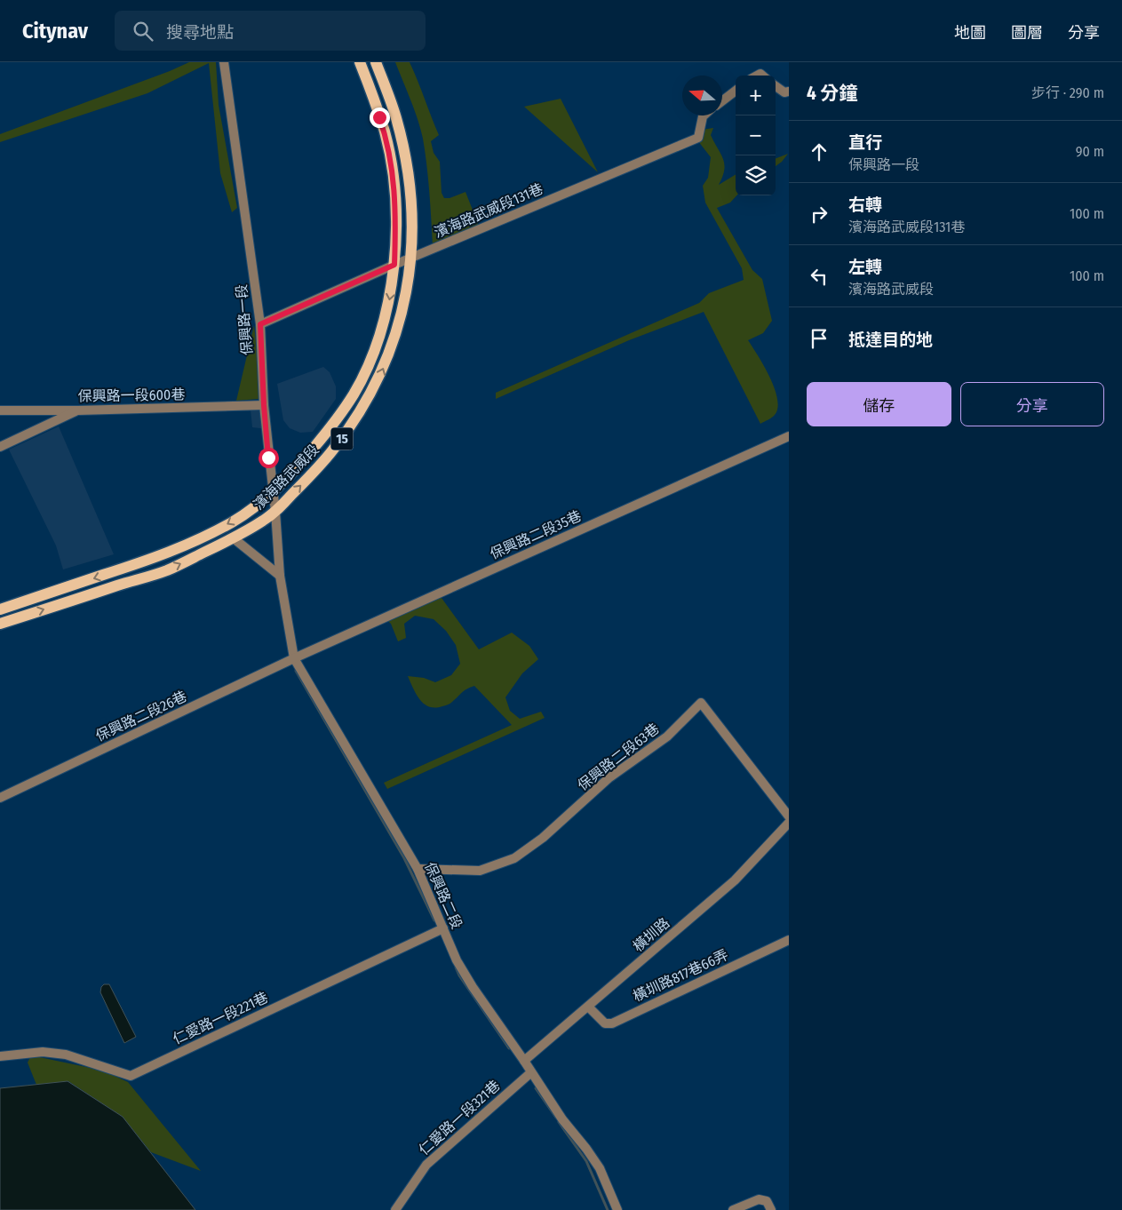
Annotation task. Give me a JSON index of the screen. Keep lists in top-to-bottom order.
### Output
{
  "streets": {
    "main road": ["15", "濱海路武威段"],
    "street": [
      "濱海路武威段131巷",
      "保興路一段",
      "保興路一段600巷",
      "保興路二段35巷",
      "保興路二段26巷",
      "保興路二段63巷",
      "保興路二段",
      "橫圳路",
      "橫圳路817巷66弄",
      "仁愛路一段221巷",
      "仁愛路一段321巷"
    ]
  },
  "crossings": [
    ["濱海路武威段131巷", "保興路一段"],
    ["濱海路武威段131巷", "濱海路武威段"],
    ["保興路一段", "保興路一段600巷"],
    ["保興路一段", "濱海路武威段"],
    ["保興路一段", "保興路二段"],
    ["保興路二段35巷", "保興路二段26巷"],
    ["保興路二段35巷", "保興路二段"],
    ["保興路二段26巷", "保興路二段"],
    ["保興路二段63巷", "保興路二段"],
    ["保興路二段", "橫圳路"],
    ["保興路二段", "仁愛路一段221巷"],
    ["保興路二段", "仁愛路一段321巷"],
    ["橫圳路", "橫圳路817巷66弄"]
  ],
  "north": "left",
  "page": {
    "header": "Citynav",
    "search": "搜尋地點",
    "nav": ["地圖", "圖層", "分享"],
    "heading": ["4 分鐘", "步行 · 290 m"],
    "map_buttons": ["+", "−"],
    "list": [
      ["直行", "保興路一段", "90 m"],
      ["右轉", "濱海路武威段131巷", "100 m"],
      ["左轉", "濱海路武威段", "100 m"],
      "抵達目的地"
    ],
    "buttons": ["儲存", "分享"]
  }
}
